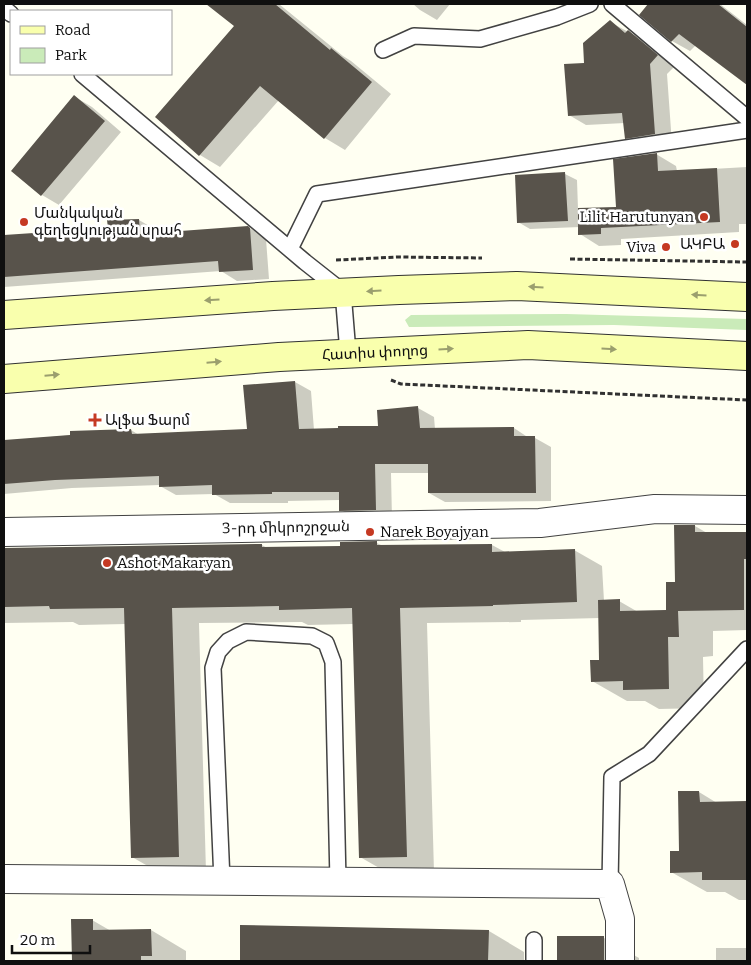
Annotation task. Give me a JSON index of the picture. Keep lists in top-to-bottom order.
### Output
{
  "streets": {
    "main road": ["Հատիս փողոց"],
    "street": ["3-րդ միկրոշրջան"]
  },
  "places": {
    "other": [
      "Lilit Harutunyan",
      "Մանկական գեղեցկության սրահ",
      "ԱԿԲԱ",
      "Viva",
      "Narek Boyajyan",
      "Ashot Makaryan"
    ],
    "health": ["Ալֆա Ֆարմ"]
  },
  "legend": ["Road", "Park"],
  "scale_bar": "20 m"
}
